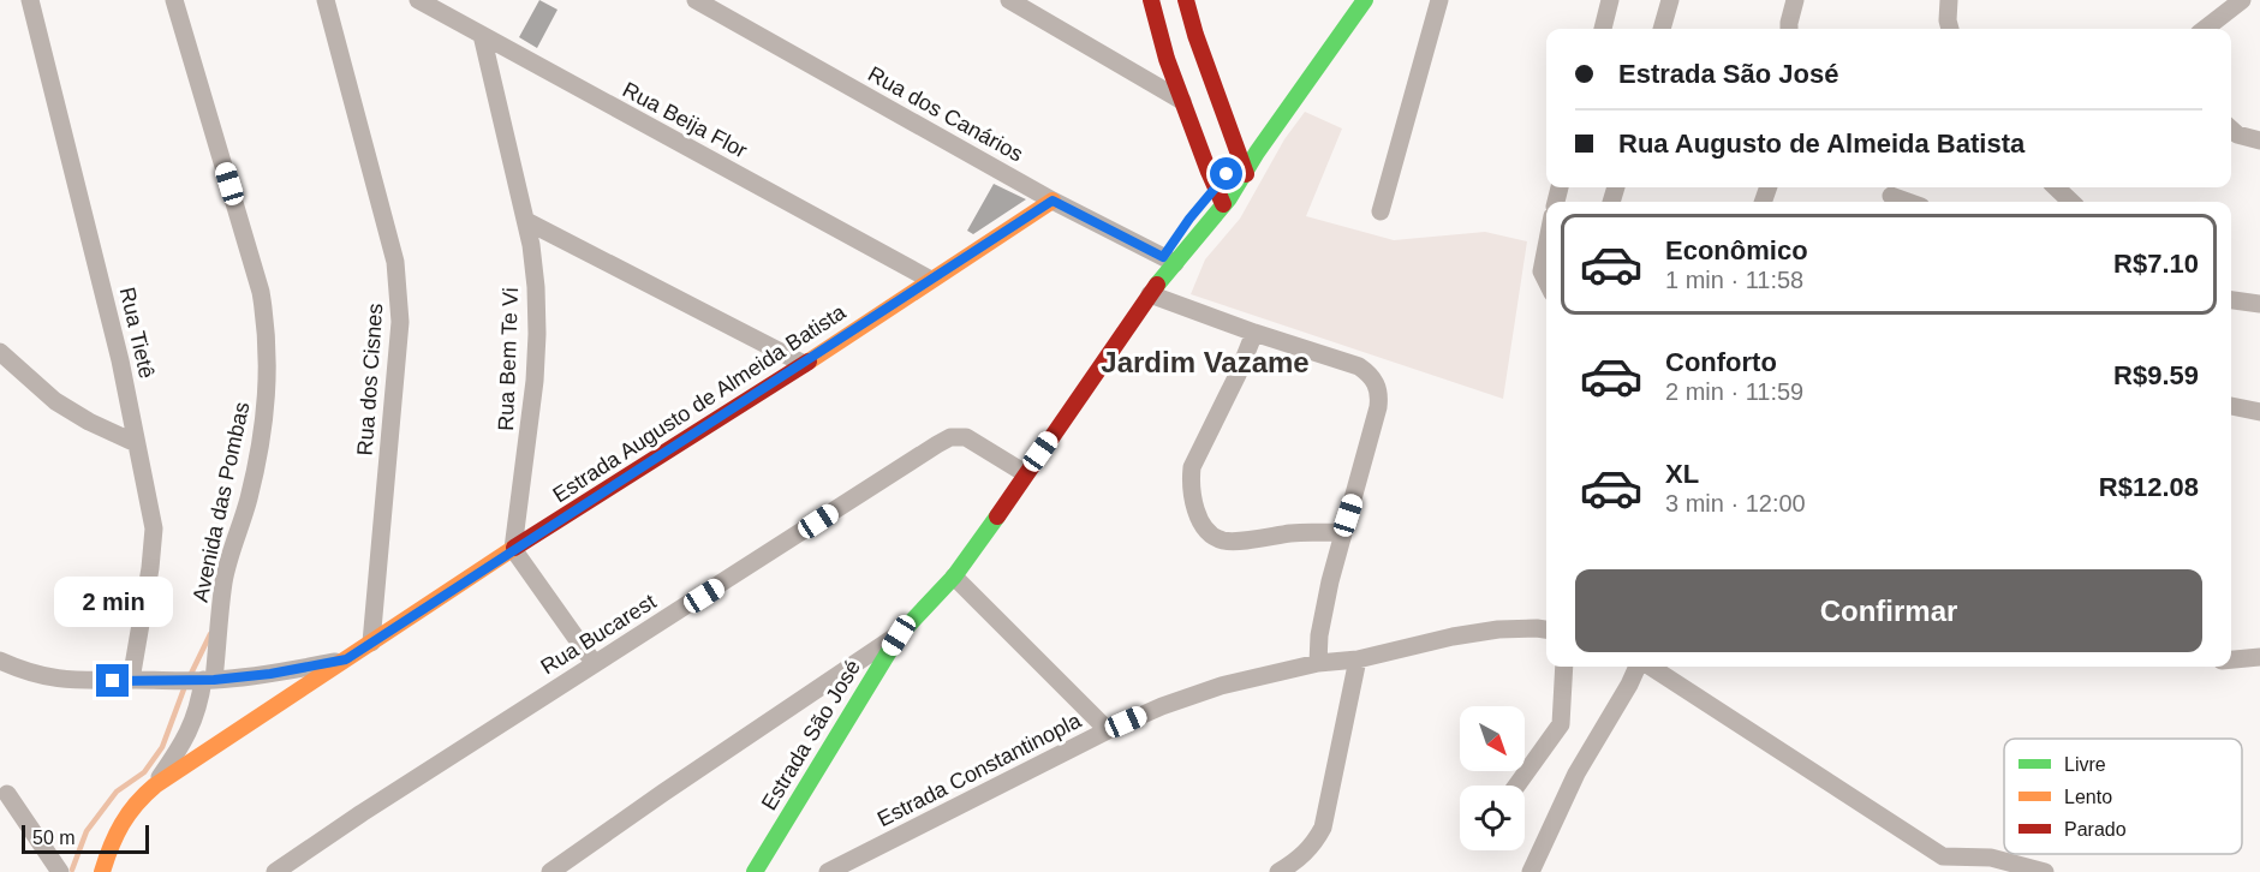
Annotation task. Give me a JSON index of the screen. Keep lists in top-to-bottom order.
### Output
{
  "streets": {
    "street": [
      "Rua dos Canários",
      "Rua Beija Flor",
      "Rua Tietê",
      "Rua Bem Te Vi",
      "Rua dos Cisnes",
      "Estrada Augusto de Almeida Batista",
      "Avenida das Pombas",
      "Rua Bucarest",
      "Estrada São José",
      "Estrada Constantinopla"
    ]
  },
  "crossings": [
    ["Rua dos Canários", "Estrada Augusto de Almeida Batista"],
    ["Rua dos Canários", "Estrada São José"],
    ["Rua Beija Flor", "Rua Bem Te Vi"],
    ["Rua Beija Flor", "Estrada Augusto de Almeida Batista"],
    ["Rua Bem Te Vi", "Estrada Augusto de Almeida Batista"],
    ["Rua dos Cisnes", "Estrada Augusto de Almeida Batista"],
    ["Estrada Augusto de Almeida Batista", "Avenida das Pombas"],
    ["Rua Bucarest", "Estrada São José"]
  ],
  "districts": ["Jardim Vazame"],
  "legend": ["Livre", "Lento", "Parado"],
  "scale_bar": "50 m",
  "north": "bottom right",
  "page": {
    "banner": ["Estrada São José", "Rua Augusto de Almeida Batista"],
    "list": [
      {
        "name": "Econômico",
        "note": "1 min · 11:58",
        "value": "R$7.10"
      },
      {
        "name": "Conforto",
        "note": "2 min · 11:59",
        "value": "R$9.59"
      },
      {
        "name": "XL",
        "note": "3 min · 12:00",
        "value": "R$12.08"
      }
    ],
    "buttons": "Confirmar",
    "bubble": "2 min",
    "scale": "50 m"
  }
}
